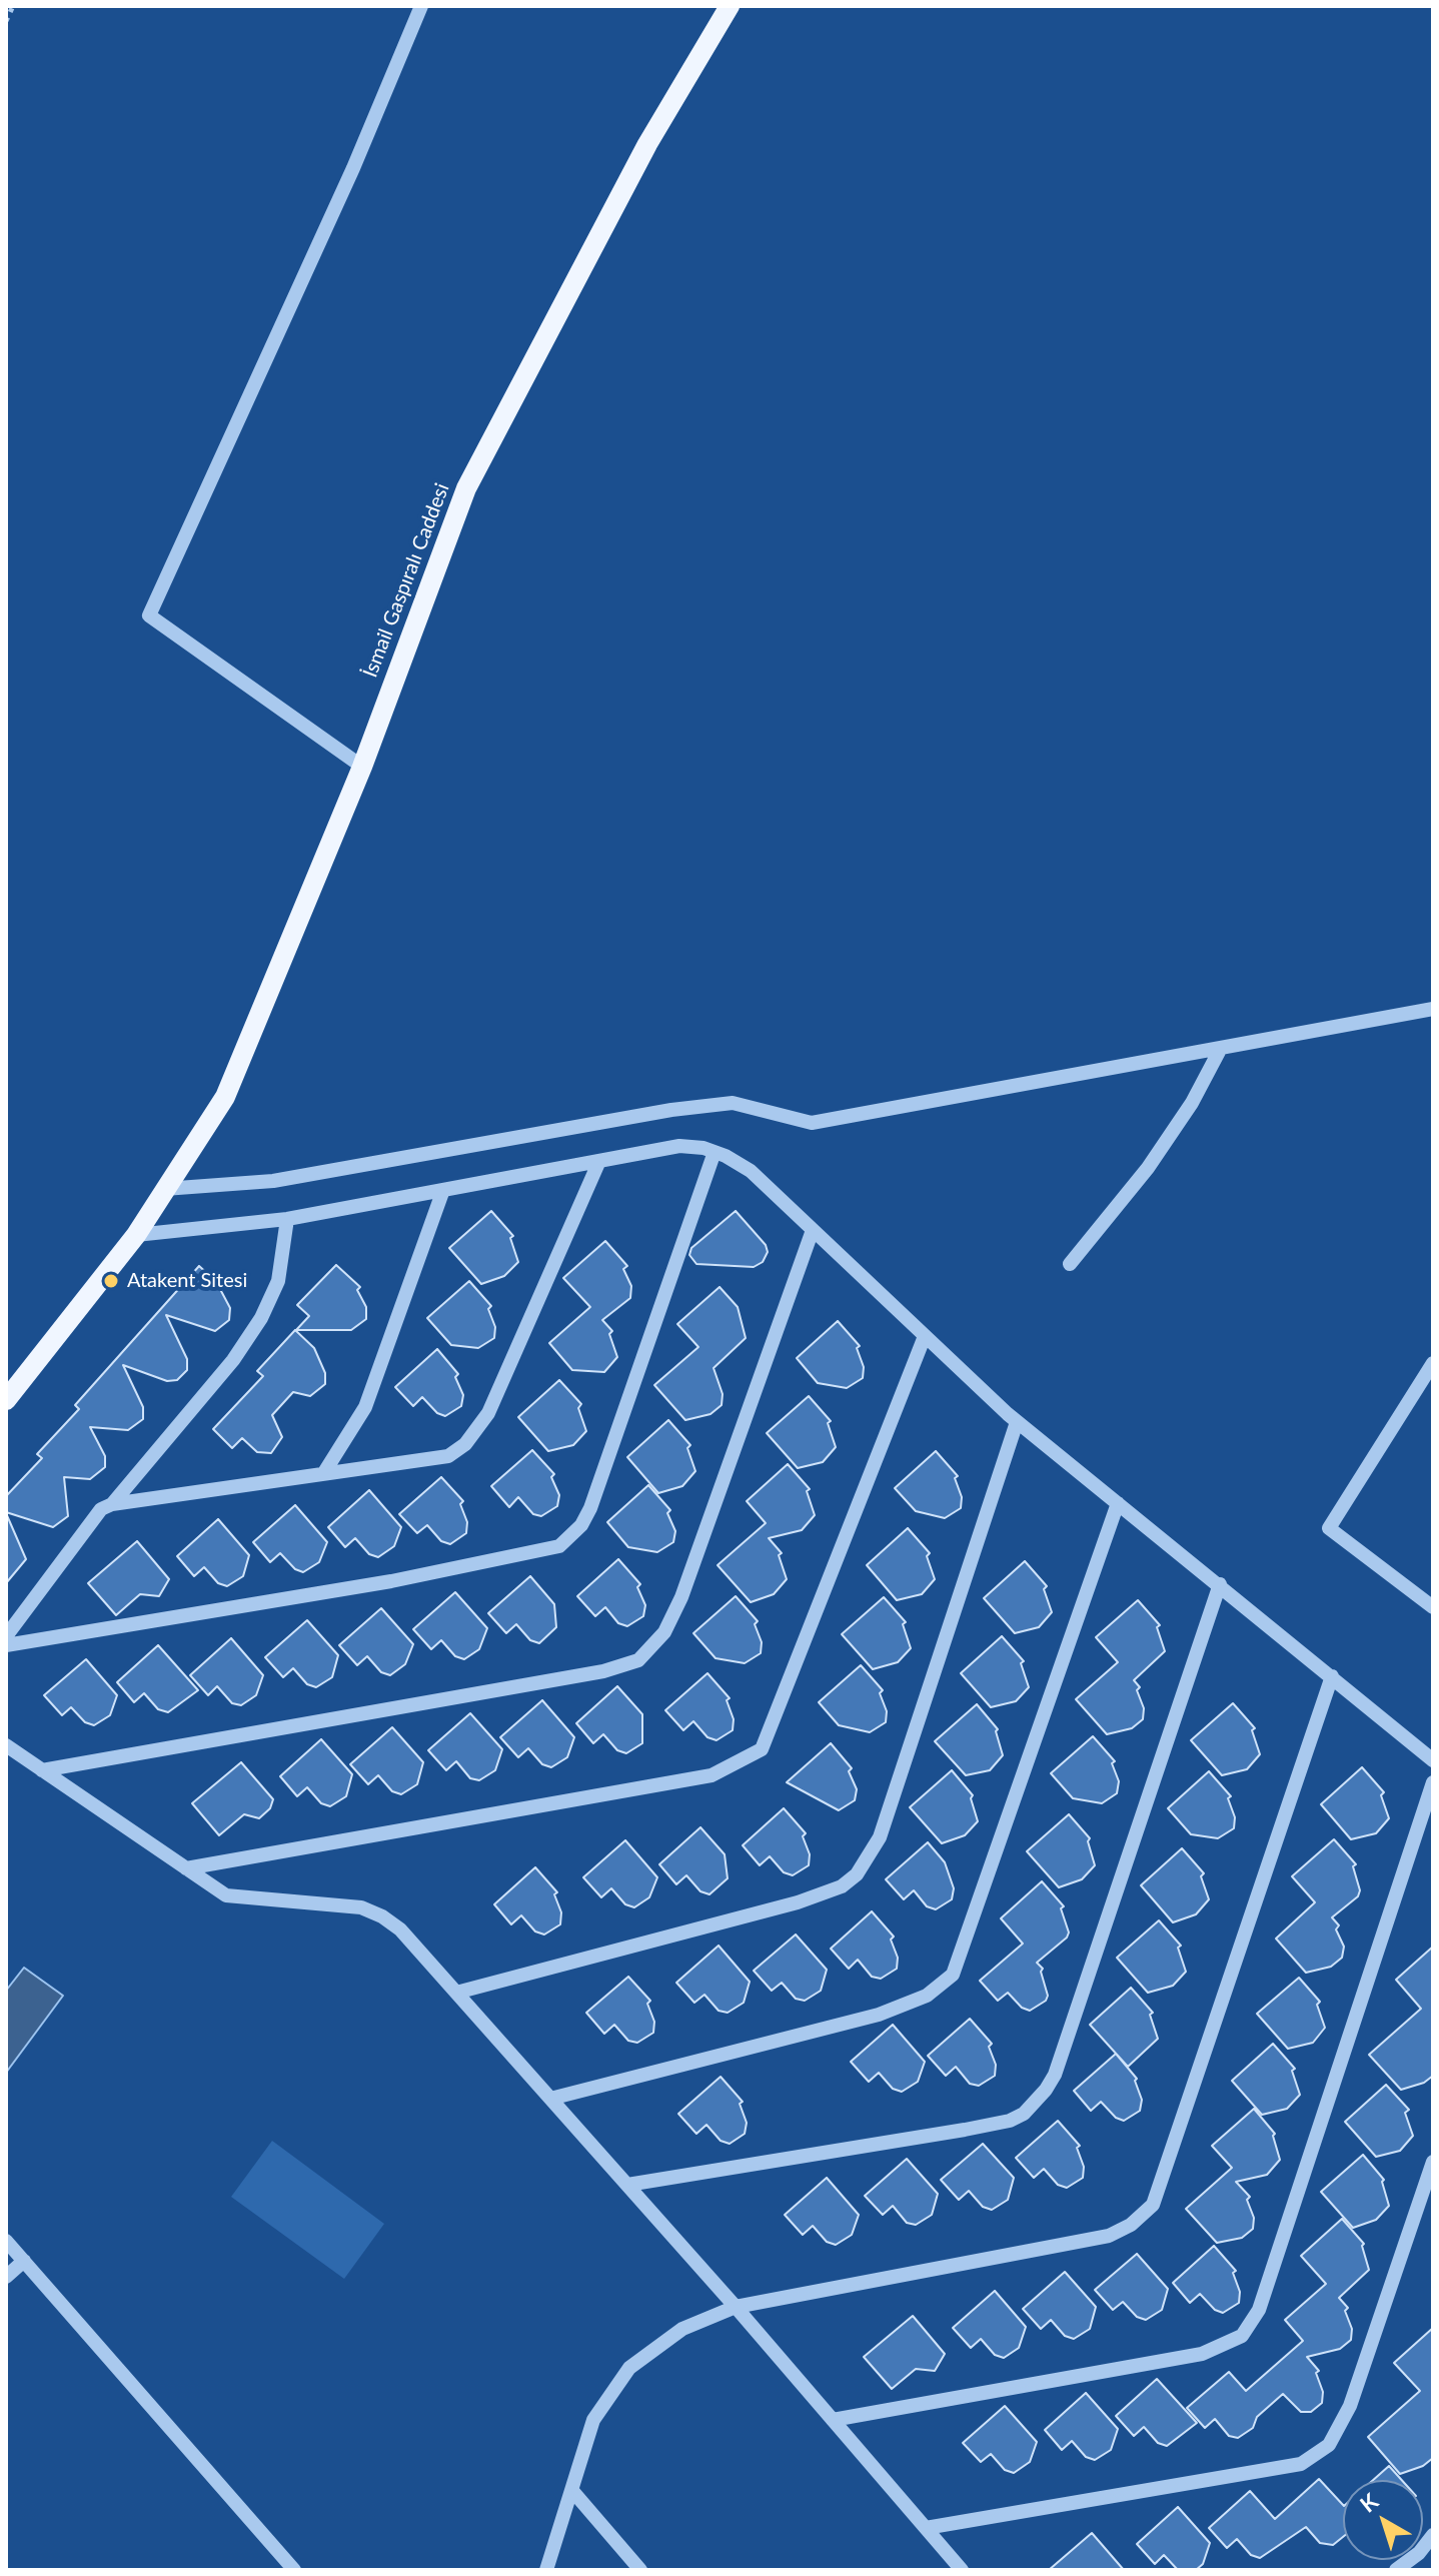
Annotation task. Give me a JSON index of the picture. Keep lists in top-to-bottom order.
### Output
{
  "streets": {
    "main road": ["İsmail Gaspıralı Caddesi"]
  },
  "places": ["Atakent Sitesi"],
  "north": "top left"
}
